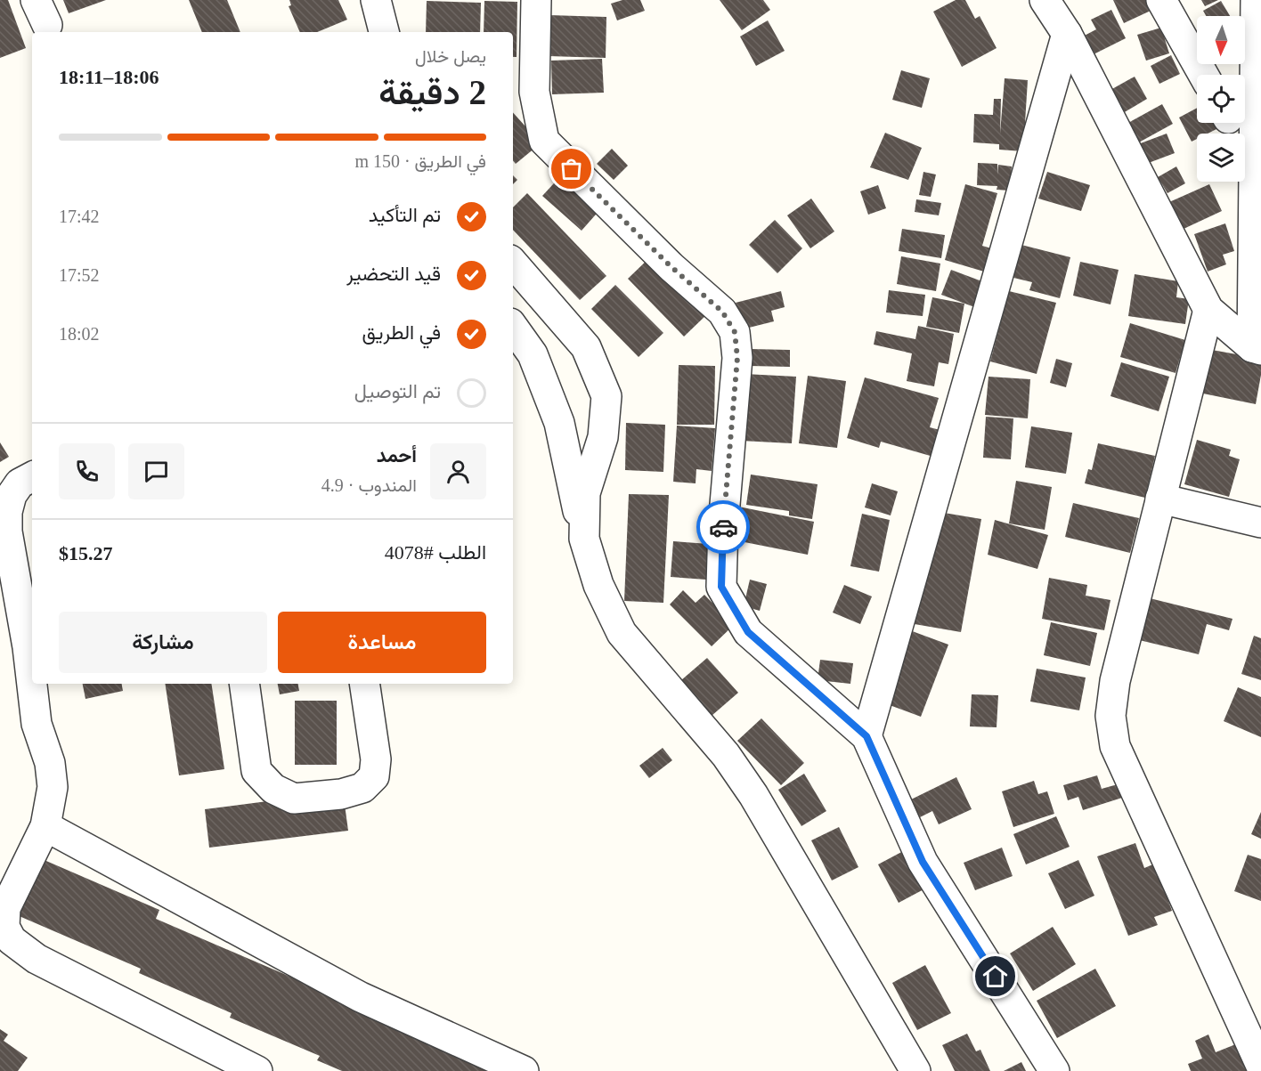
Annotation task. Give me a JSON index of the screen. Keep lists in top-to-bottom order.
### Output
{
  "north": "bottom",
  "page": {
    "heading": ["2 دقيقة", "يصل خلال", "18:06–18:11"],
    "panel": [
      "أحمد",
      "المندوب · 4.9",
      "الطلب #4078",
      "$15.27"
    ],
    "bar": "في الطريق · 150 m",
    "list": [
      ["تم التأكيد", "17:42"],
      ["قيد التحضير", "17:52"],
      ["في الطريق", "18:02"],
      "تم التوصيل"
    ],
    "buttons": ["مساعدة", "مشاركة"]
  }
}
